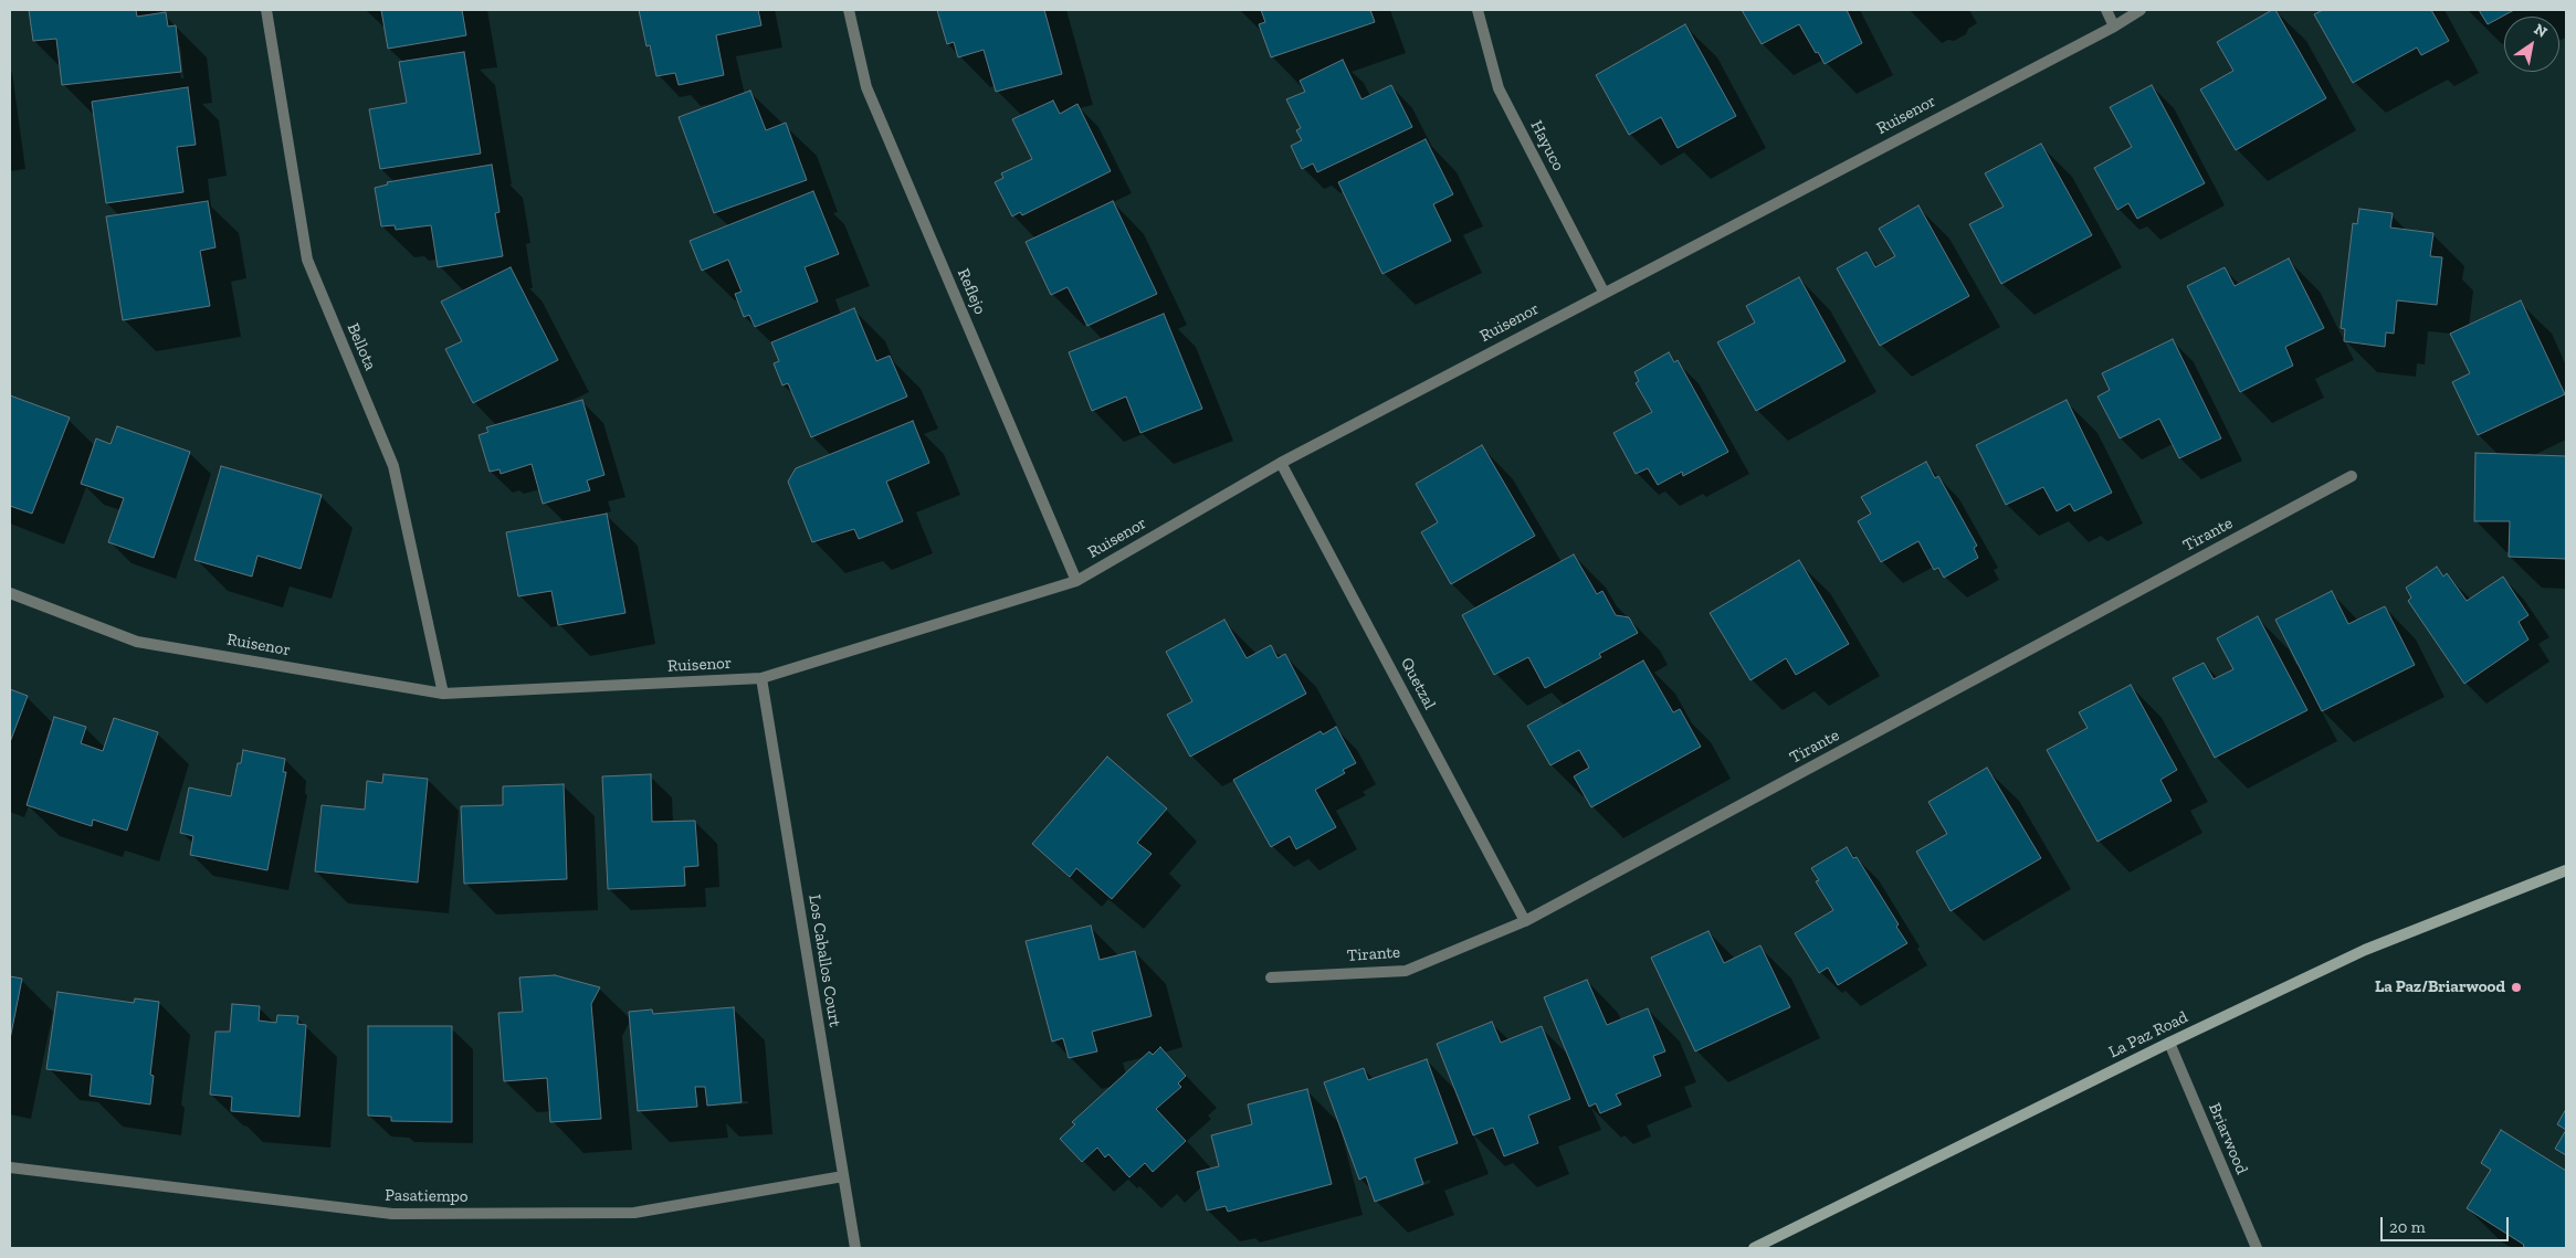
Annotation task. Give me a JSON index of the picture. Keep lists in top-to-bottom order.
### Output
{
  "streets": {
    "main road": ["La Paz Road"],
    "street": [
      "Ruisenor",
      "Hayuco",
      "Reflejo",
      "Bellota",
      "Tirante",
      "Quetzal",
      "Los Caballos Court",
      "Briarwood",
      "Pasatiempo"
    ]
  },
  "crossings": [
    ["Ruisenor", "Hayuco"],
    ["Ruisenor", "Reflejo"],
    ["Ruisenor", "Bellota"],
    ["Ruisenor", "Quetzal"],
    ["Ruisenor", "Los Caballos Court"],
    ["Tirante", "Quetzal"],
    ["Los Caballos Court", "Pasatiempo"],
    ["La Paz Road", "Briarwood"]
  ],
  "places": ["La Paz/Briarwood"],
  "scale_bar": "20 m",
  "north": "top right"
}
